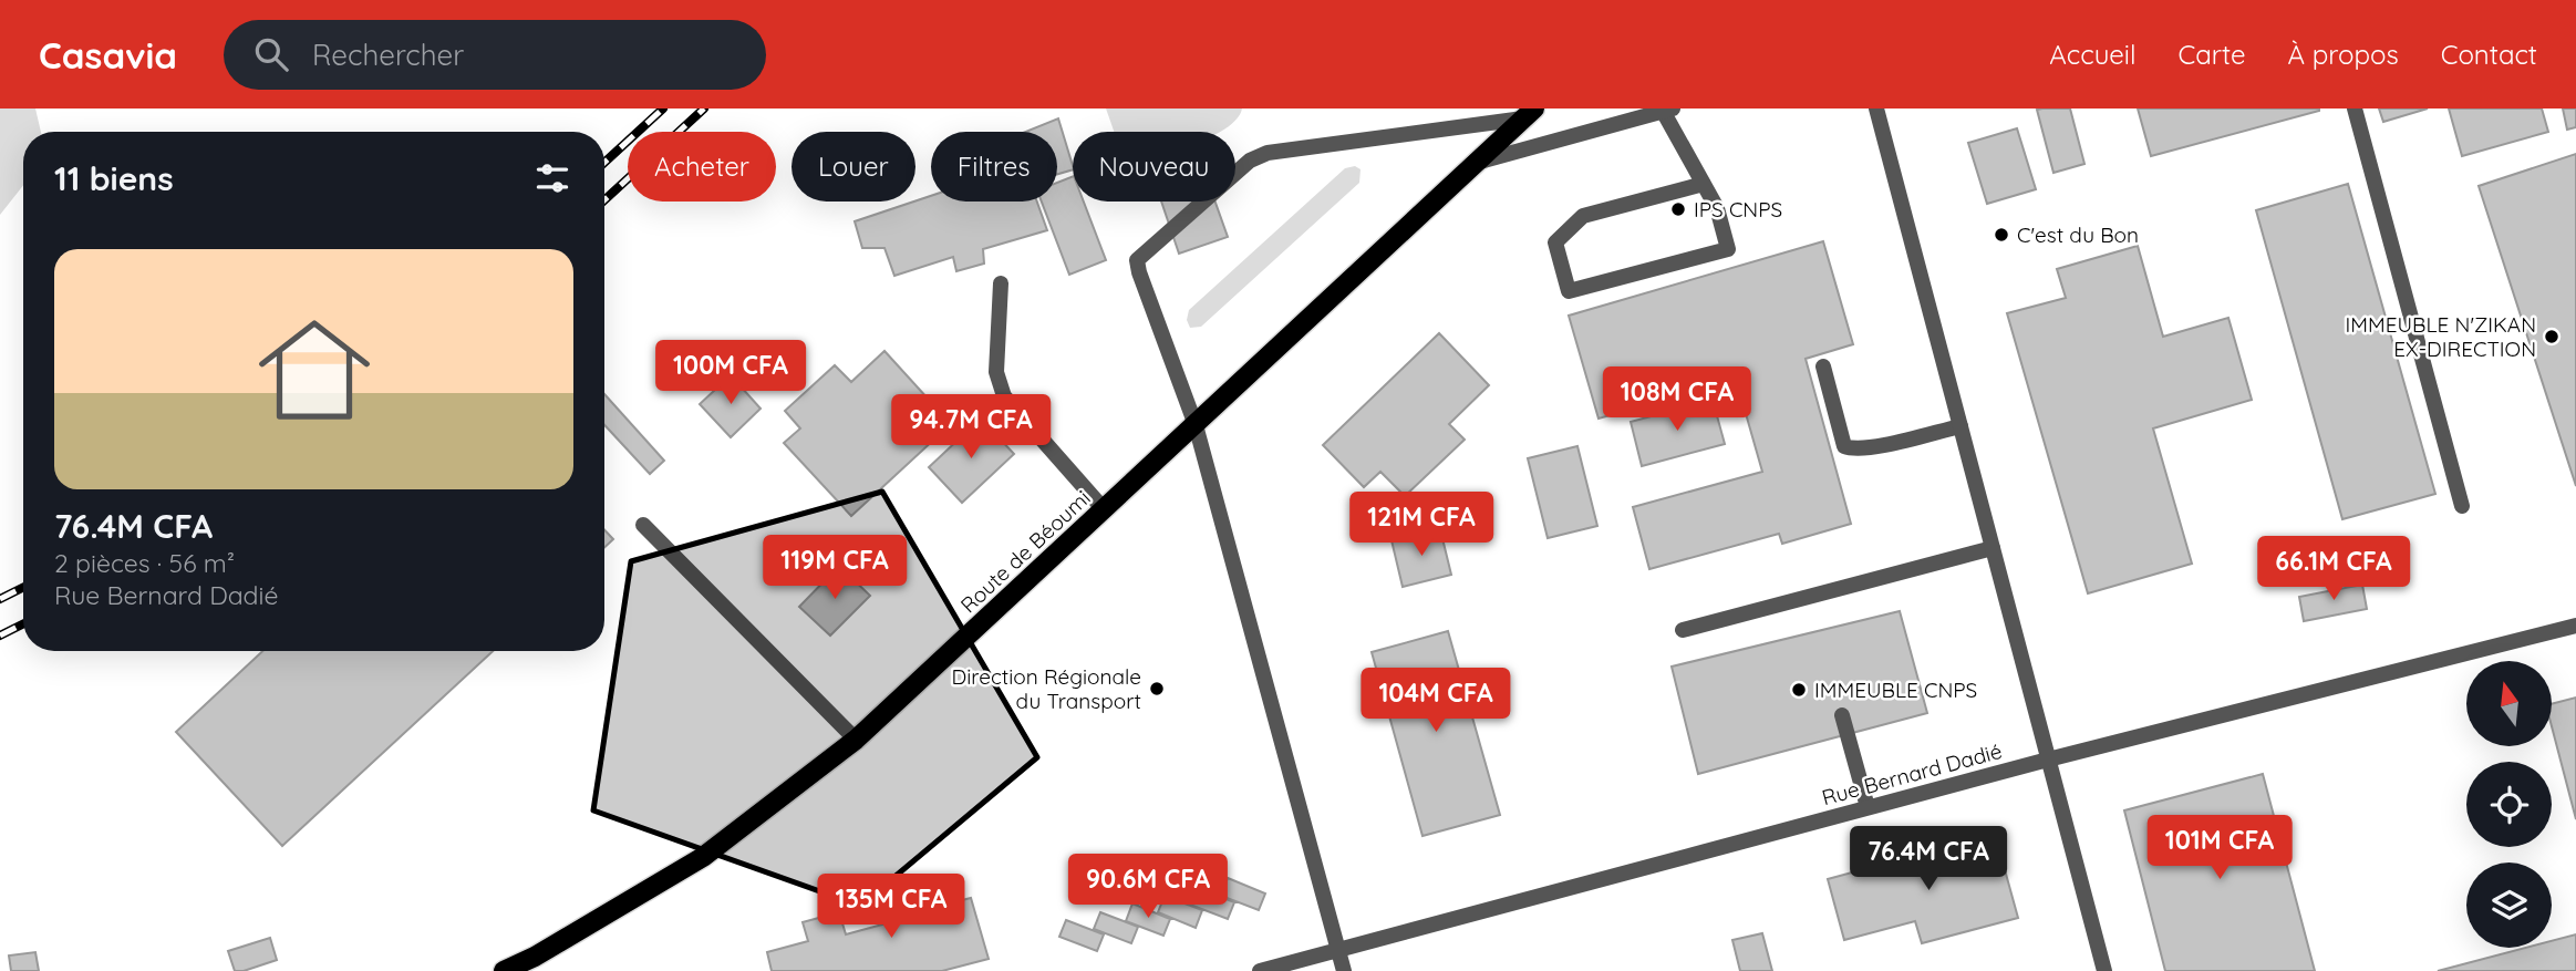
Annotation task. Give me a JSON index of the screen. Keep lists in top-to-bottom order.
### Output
{
  "streets": {
    "main road": ["Route de Béoumi"],
    "street": ["Rue Bernard Dadié"]
  },
  "places": [
    "IPS CNPS",
    "C'est du Bon",
    "IMMEUBLE N'ZIKAN EX-DIRECTION",
    "Direction Régionale du Transport",
    "IMMEUBLE CNPS"
  ],
  "north": "top",
  "page": {
    "header": "Casavia",
    "search": "Rechercher",
    "nav": [
      "Accueil",
      "Carte",
      "À propos",
      "Contact"
    ],
    "chip": [
      "Acheter",
      "Louer",
      "Filtres",
      "Nouveau"
    ],
    "heading": "11 biens",
    "list": [
      {
        "name": "76.4M CFA",
        "note": "2 pièces · 56 m² · Rue Bernard Dadié"
      }
    ],
    "price": [
      "100M CFA",
      "108M CFA",
      "94.7M CFA",
      "121M CFA",
      "119M CFA",
      "66.1M CFA",
      "104M CFA",
      "101M CFA",
      "76.4M CFA",
      "90.6M CFA",
      "135M CFA"
    ]
  }
}
